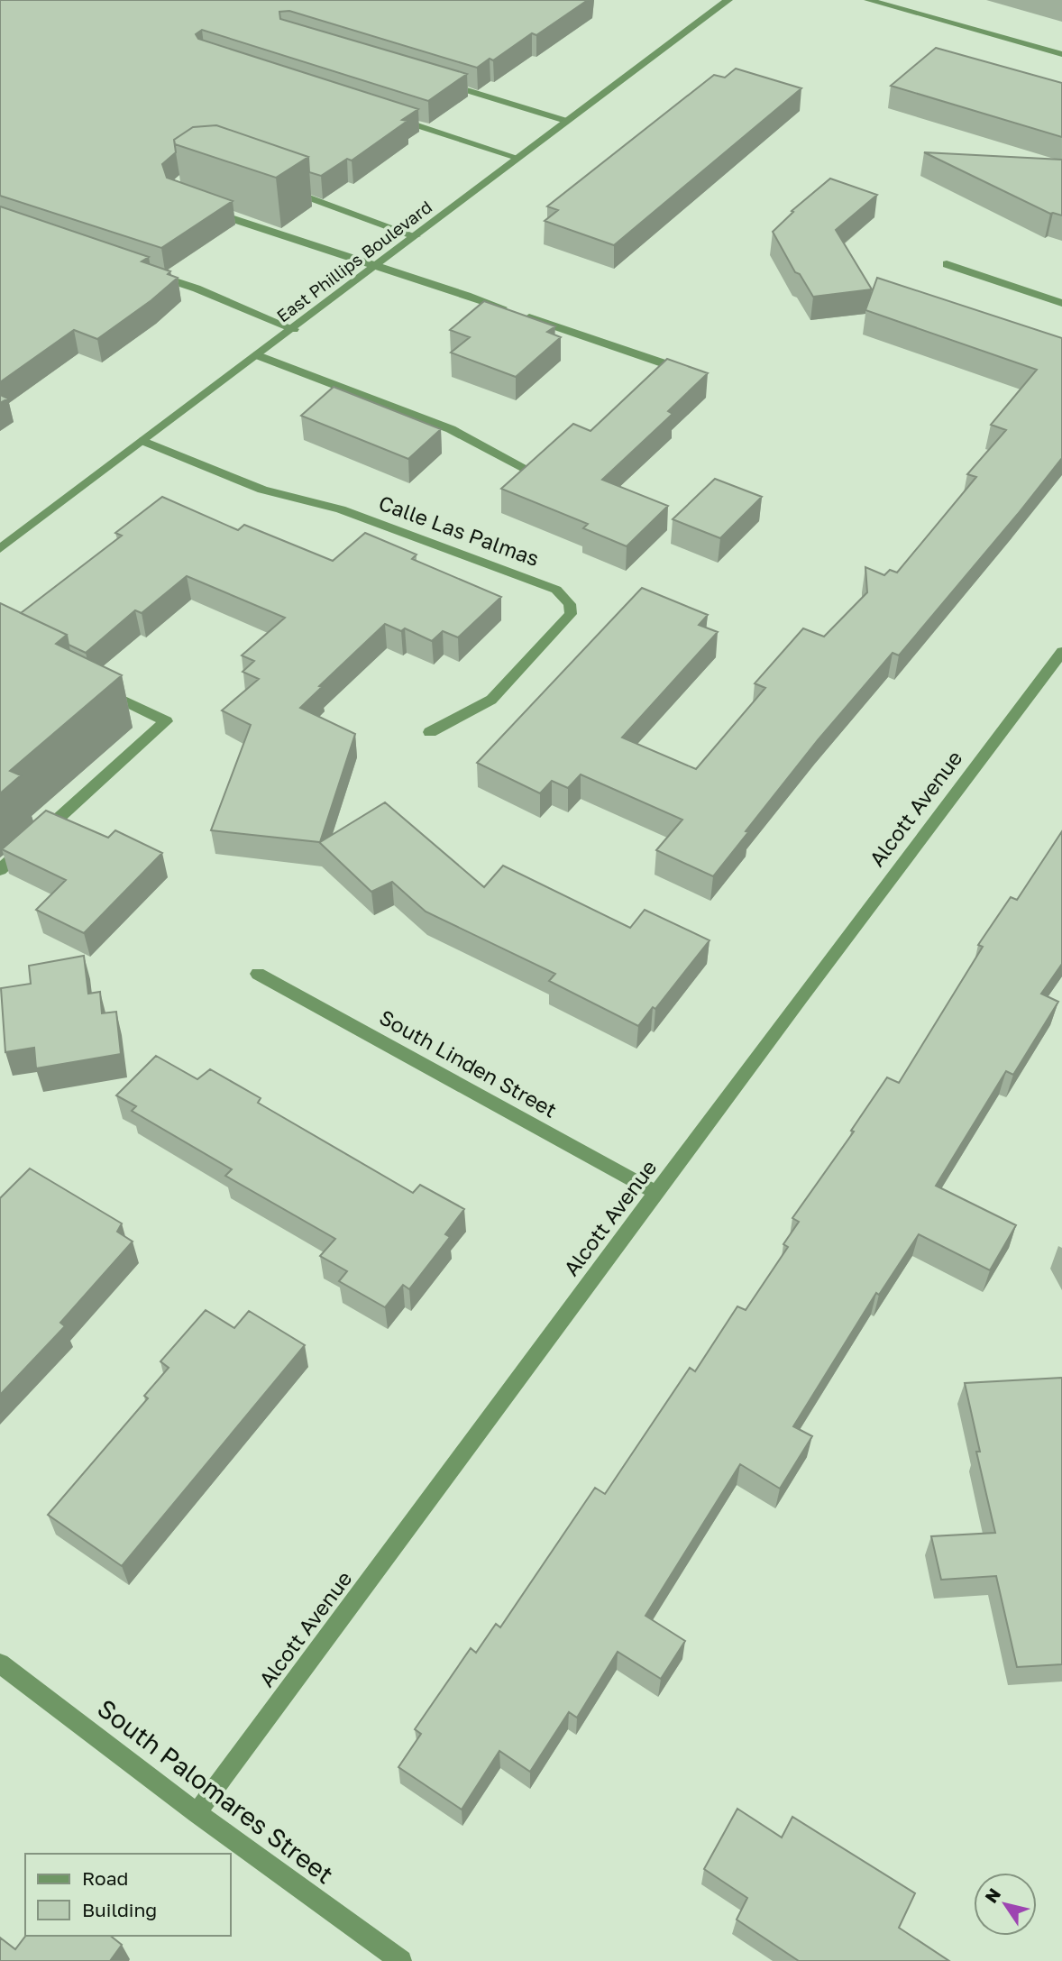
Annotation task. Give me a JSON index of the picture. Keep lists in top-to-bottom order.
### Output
{
  "streets": {
    "street": [
      "East Phillips Boulevard",
      "Calle Las Palmas",
      "Alcott Avenue",
      "South Linden Street",
      "South Palomares Street"
    ]
  },
  "crossings": [
    ["East Phillips Boulevard", "Calle Las Palmas"],
    ["Alcott Avenue", "South Linden Street"],
    ["Alcott Avenue", "South Palomares Street"]
  ],
  "legend": ["Road", "Building"],
  "north": "top left"
}
